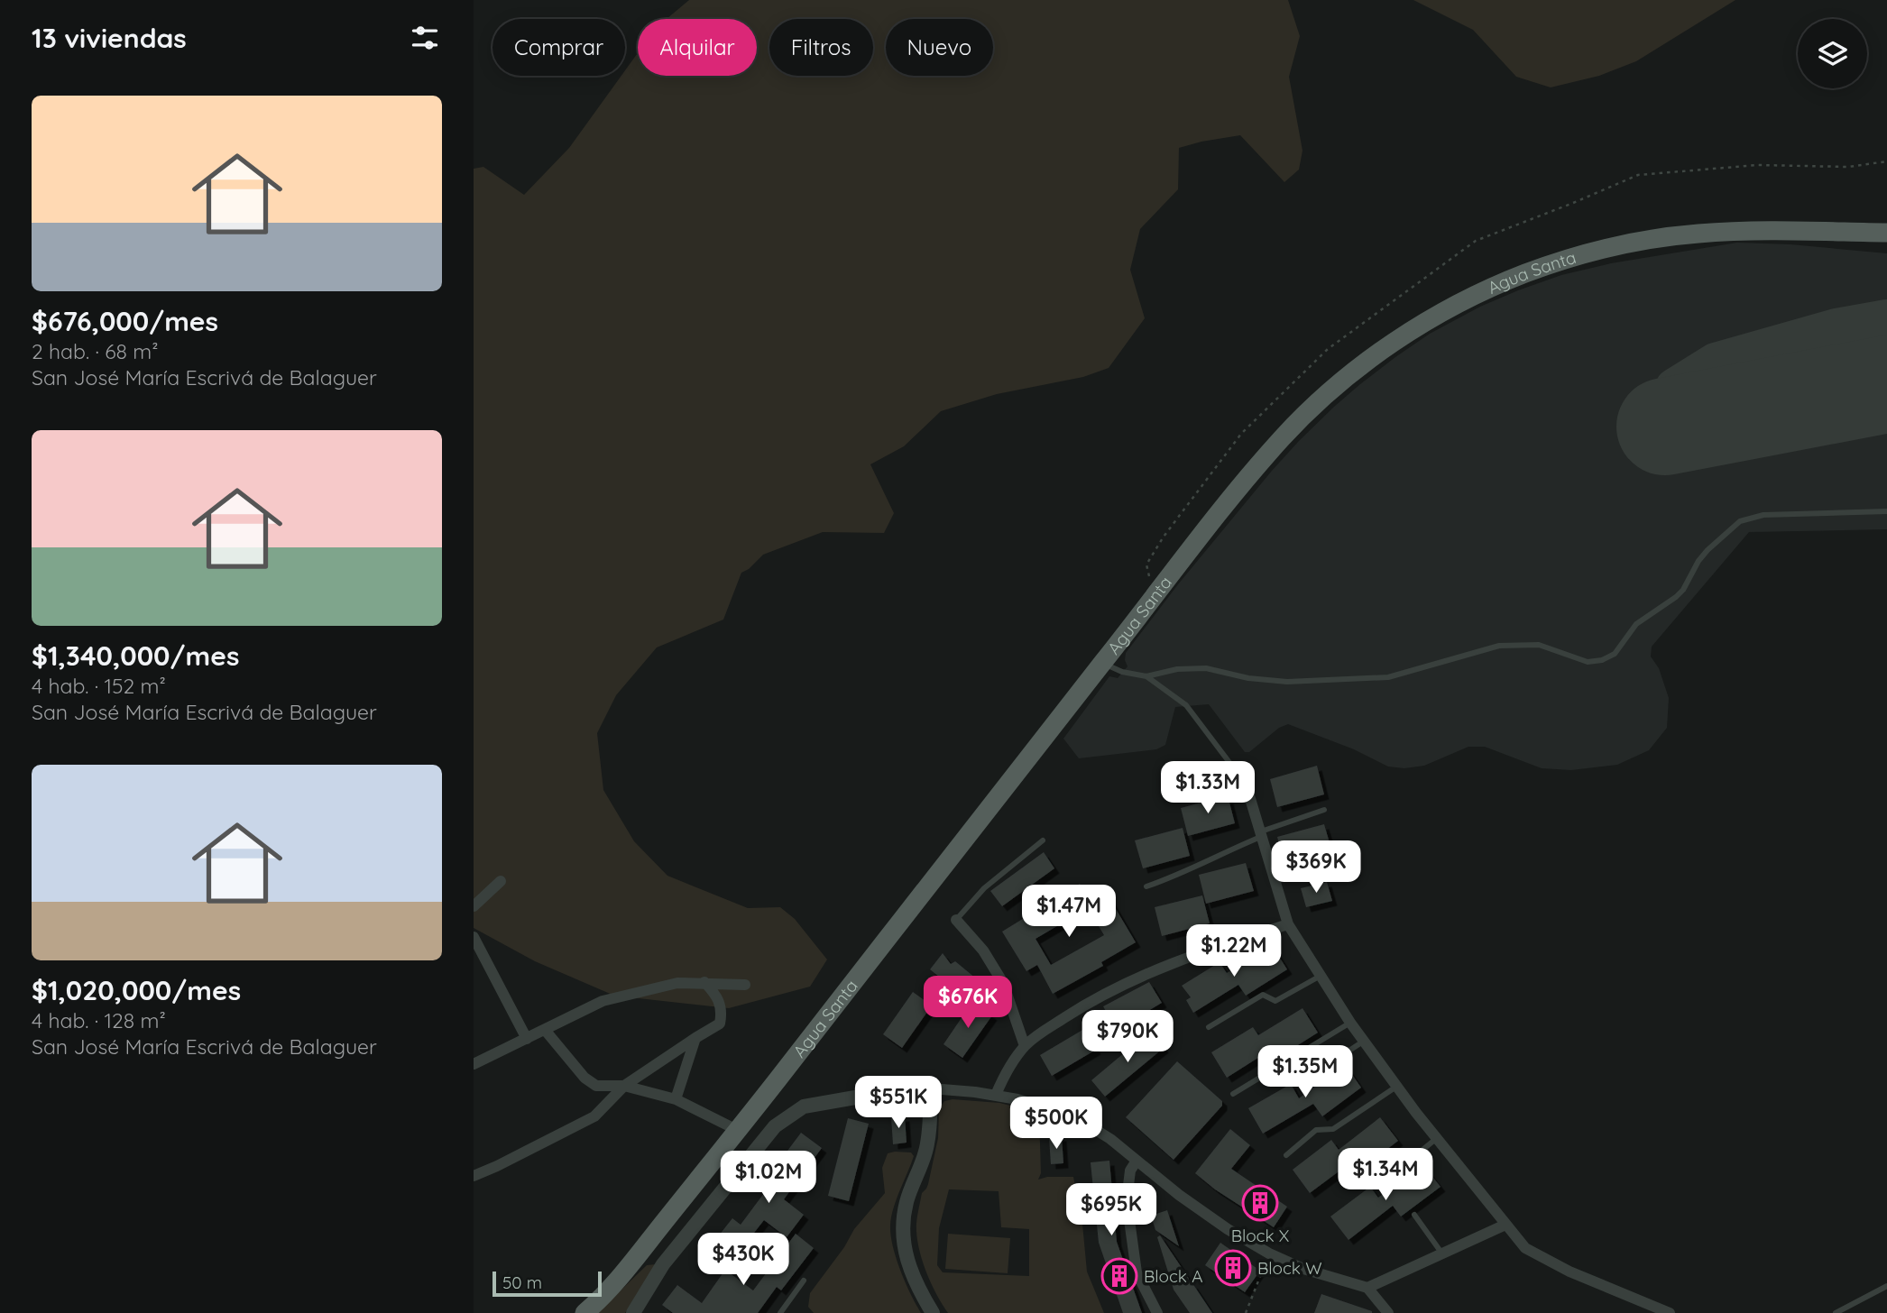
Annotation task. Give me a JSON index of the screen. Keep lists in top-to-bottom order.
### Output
{
  "streets": {
    "main road": ["Agua Santa"]
  },
  "places": {
    "building": ["Block X", "Block W", "Block A"]
  },
  "scale_bar": "50 m",
  "page": {
    "heading": "13 viviendas",
    "chip": [
      "Comprar",
      "Alquilar",
      "Filtros",
      "Nuevo"
    ],
    "list": [
      {
        "name": "$676,000/mes",
        "note": "2 hab. · 68 m² · San José María Escrivá de Balaguer"
      },
      {
        "name": "$1,340,000/mes",
        "note": "4 hab. · 152 m² · San José María Escrivá de Balaguer"
      },
      {
        "name": "$1,020,000/mes",
        "note": "4 hab. · 128 m² · San José María Escrivá de Balaguer"
      }
    ],
    "price": [
      "$1.33M",
      "$369K",
      "$1.47M",
      "$1.22M",
      "$676K",
      "$790K",
      "$1.35M",
      "$551K",
      "$500K",
      "$1.34M",
      "$1.02M",
      "$695K",
      "$430K"
    ],
    "scale": "50 m"
  }
}
